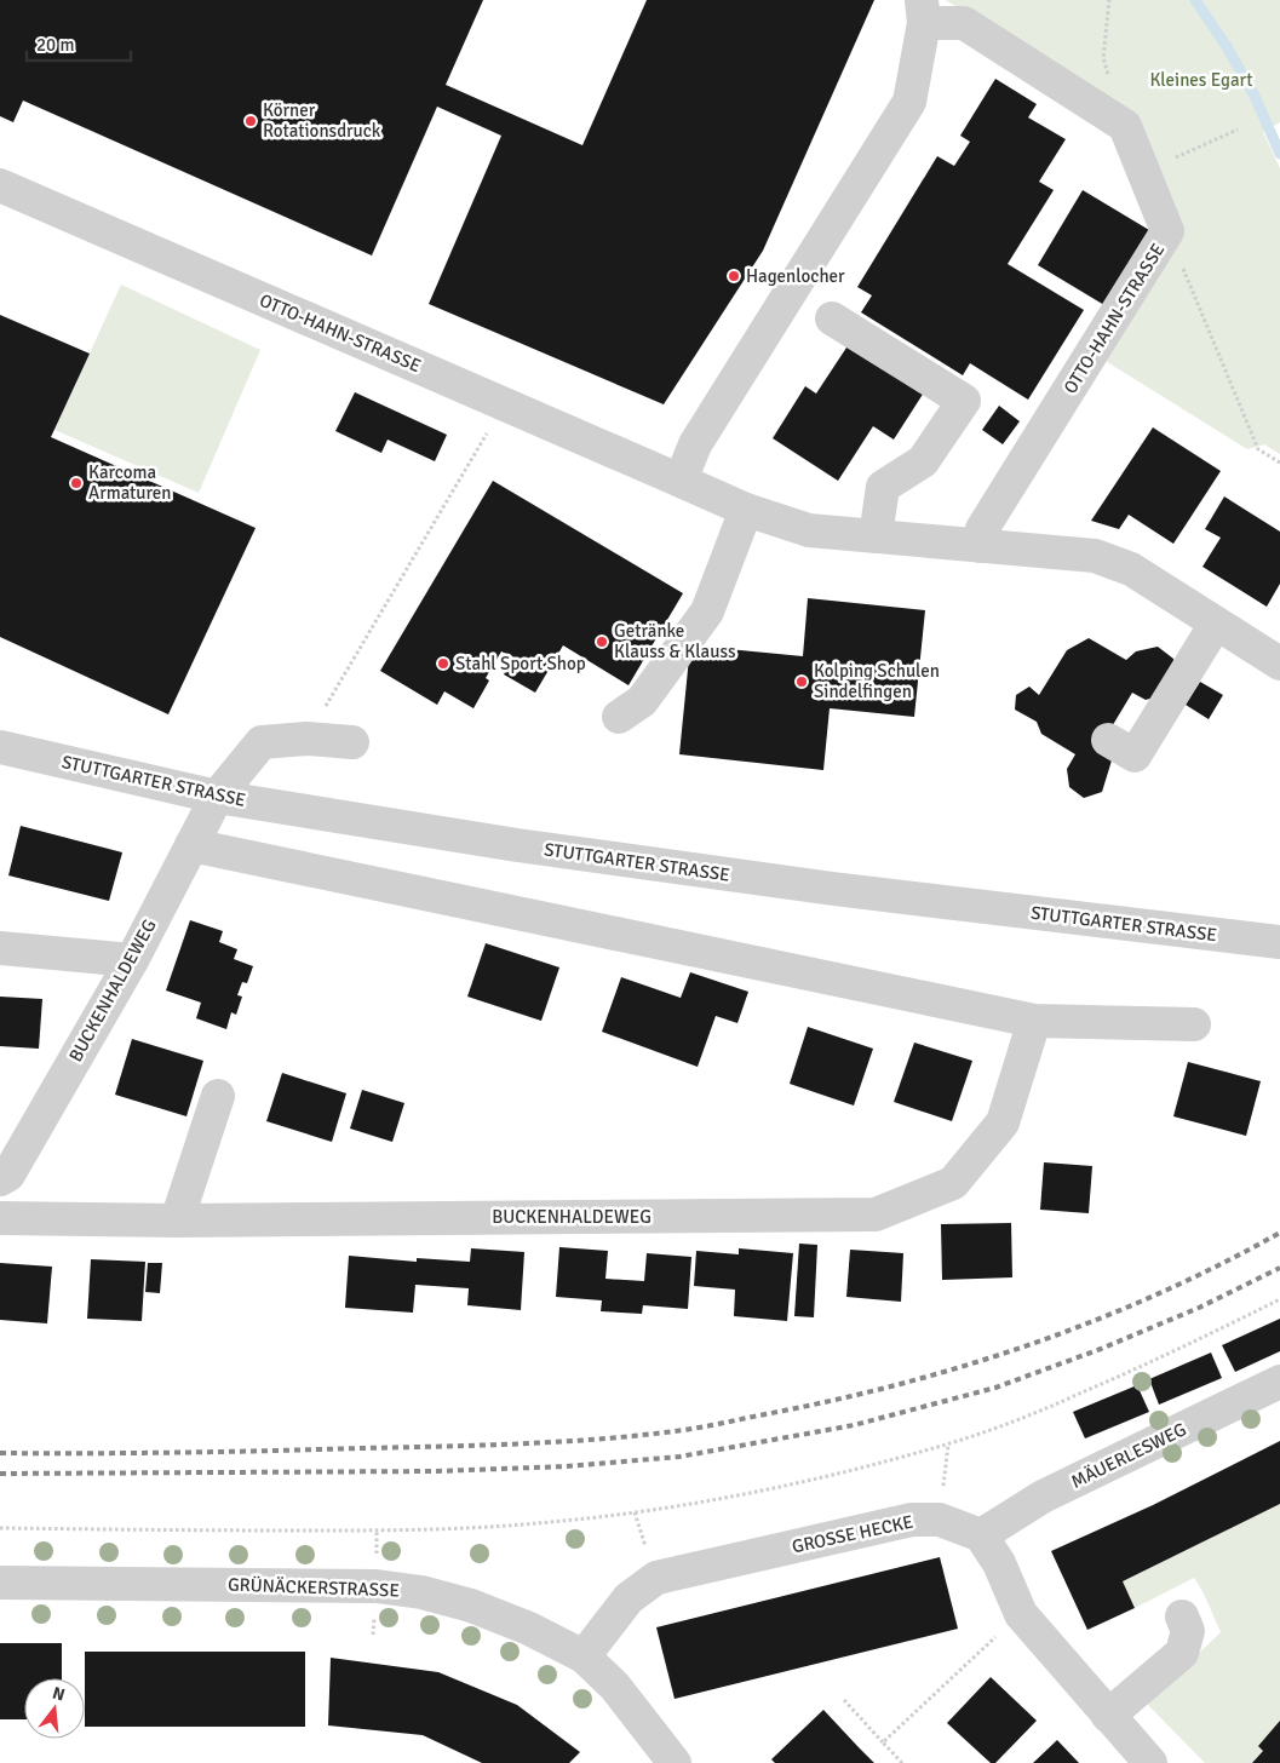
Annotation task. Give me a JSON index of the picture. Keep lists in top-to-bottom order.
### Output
{
  "streets": {
    "street": [
      "OTTO-HAHN-STRASSE",
      "STUTTGARTER STRASSE",
      "BUCKENHALDEWEG",
      "MÄUERLESWEG",
      "GROSSE HECKE",
      "GRÜNÄCKERSTRASSE"
    ]
  },
  "crossings": [
    ["STUTTGARTER STRASSE", "BUCKENHALDEWEG"],
    ["MÄUERLESWEG", "GROSSE HECKE"],
    ["GROSSE HECKE", "GRÜNÄCKERSTRASSE"]
  ],
  "parks": ["Kleines Egart"],
  "places": [
    "Körner Rotationsdruck",
    "Hagenlocher",
    "Karcoma Armaturen",
    "Getränke Klauss & Klauss",
    "Stahl Sport Shop",
    "Kolping Schulen Sindelfingen"
  ],
  "scale_bar": "20 m",
  "north": "top"
}
